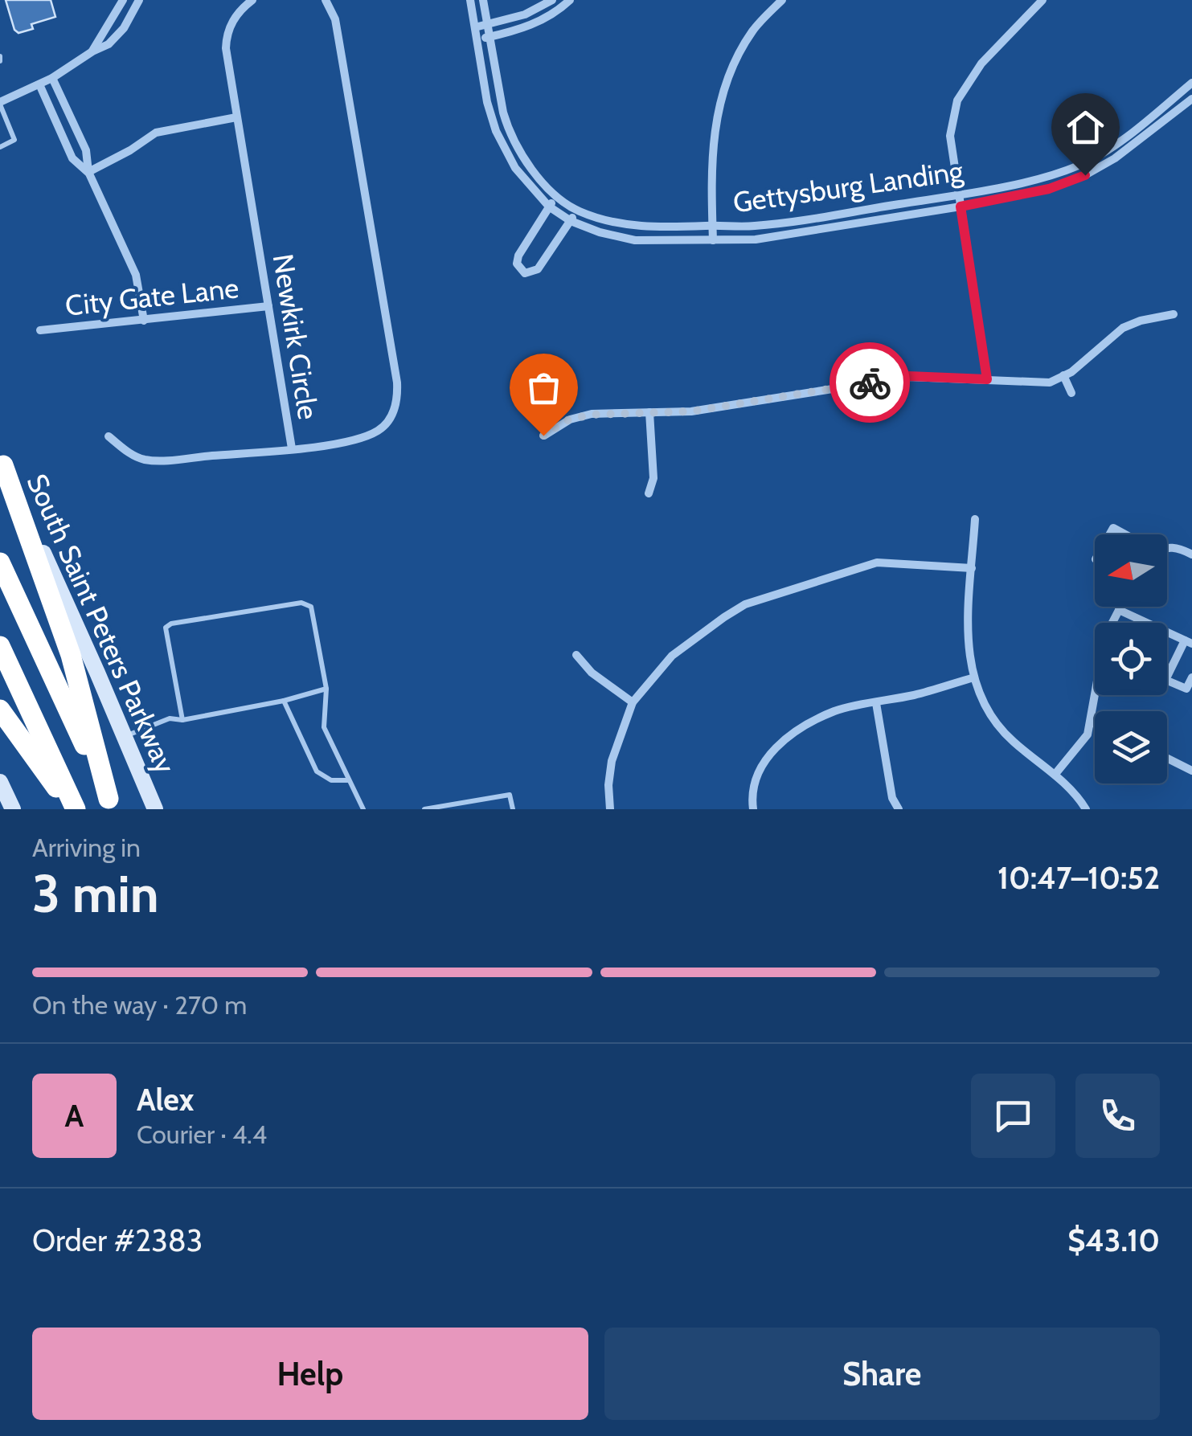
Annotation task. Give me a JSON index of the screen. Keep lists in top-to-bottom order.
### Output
{
  "streets": {
    "main road": ["South Saint Peters Parkway"],
    "street": ["Gettysburg Landing", "City Gate Lane", "Newkirk Circle"]
  },
  "crossings": [
    ["City Gate Lane", "Newkirk Circle"]
  ],
  "north": "left",
  "page": {
    "heading": ["3 min", "Arriving in", "10:47–10:52"],
    "panel": [
      "Alex",
      "Courier · 4.4",
      "Order #2383",
      "$43.10"
    ],
    "bar": "On the way · 270 m",
    "round": "A",
    "buttons": ["Help", "Share"]
  }
}
